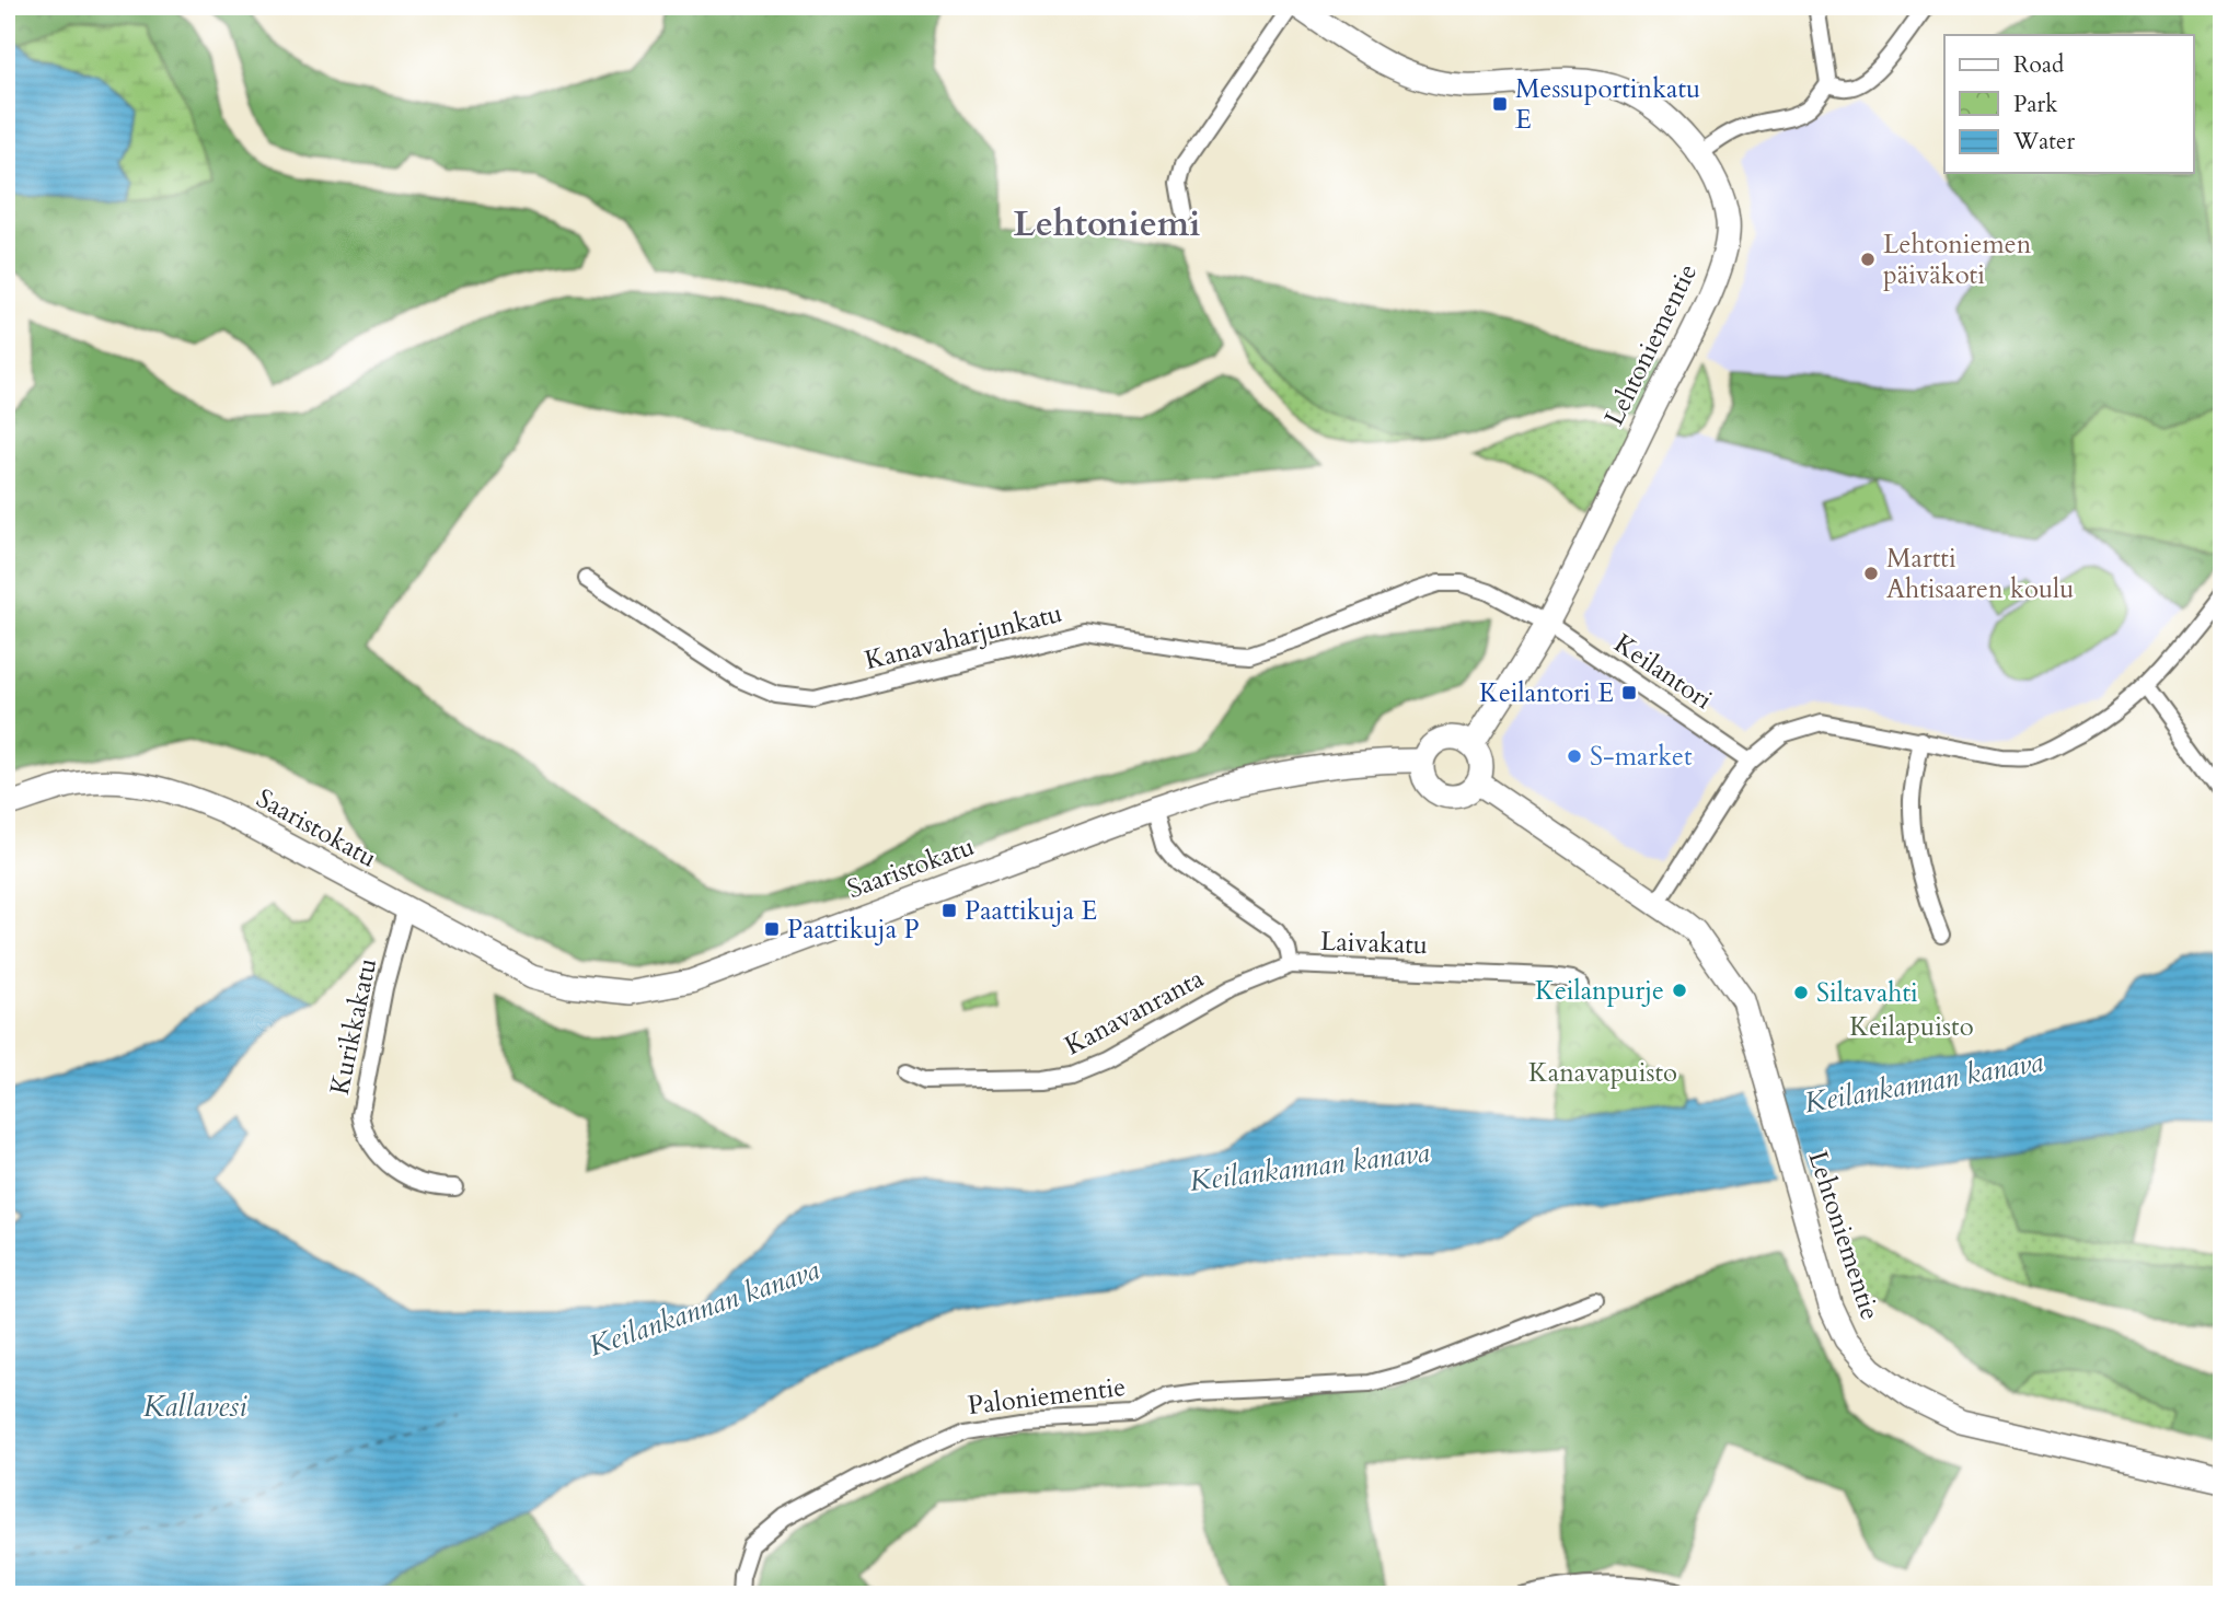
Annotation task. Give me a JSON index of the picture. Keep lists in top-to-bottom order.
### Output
{
  "streets": {
    "main road": ["Lehtoniementie", "Saaristokatu"],
    "street": [
      "Kanavaharjunkatu",
      "Keilantori",
      "Laivakatu",
      "Kanavanranta",
      "Kurikkakatu",
      "Paloniementie"
    ]
  },
  "crossings": [
    ["Lehtoniementie", "Kanavaharjunkatu"],
    ["Lehtoniementie", "Keilantori"],
    ["Lehtoniementie", "Saaristokatu"],
    ["Kanavaharjunkatu", "Keilantori"],
    ["Saaristokatu", "Laivakatu"],
    ["Saaristokatu", "Kurikkakatu"],
    ["Laivakatu", "Kanavanranta"]
  ],
  "districts": ["Lehtoniemi"],
  "water": ["Keilankannan kanava", "Kallavesi"],
  "parks": ["Keilapuisto", "Kanavapuisto"],
  "places": {
    "transit": [
      "Messuportinkatu E",
      "Keilantori E",
      "Paattikuja E",
      "Paattikuja P"
    ],
    "other": [
      "Lehtoniemen päiväkoti",
      "Martti Ahtisaaren koulu",
      "S-market",
      "Keilanpurje",
      "Siltavahti"
    ]
  },
  "legend": ["Road", "Park", "Water"]
}
